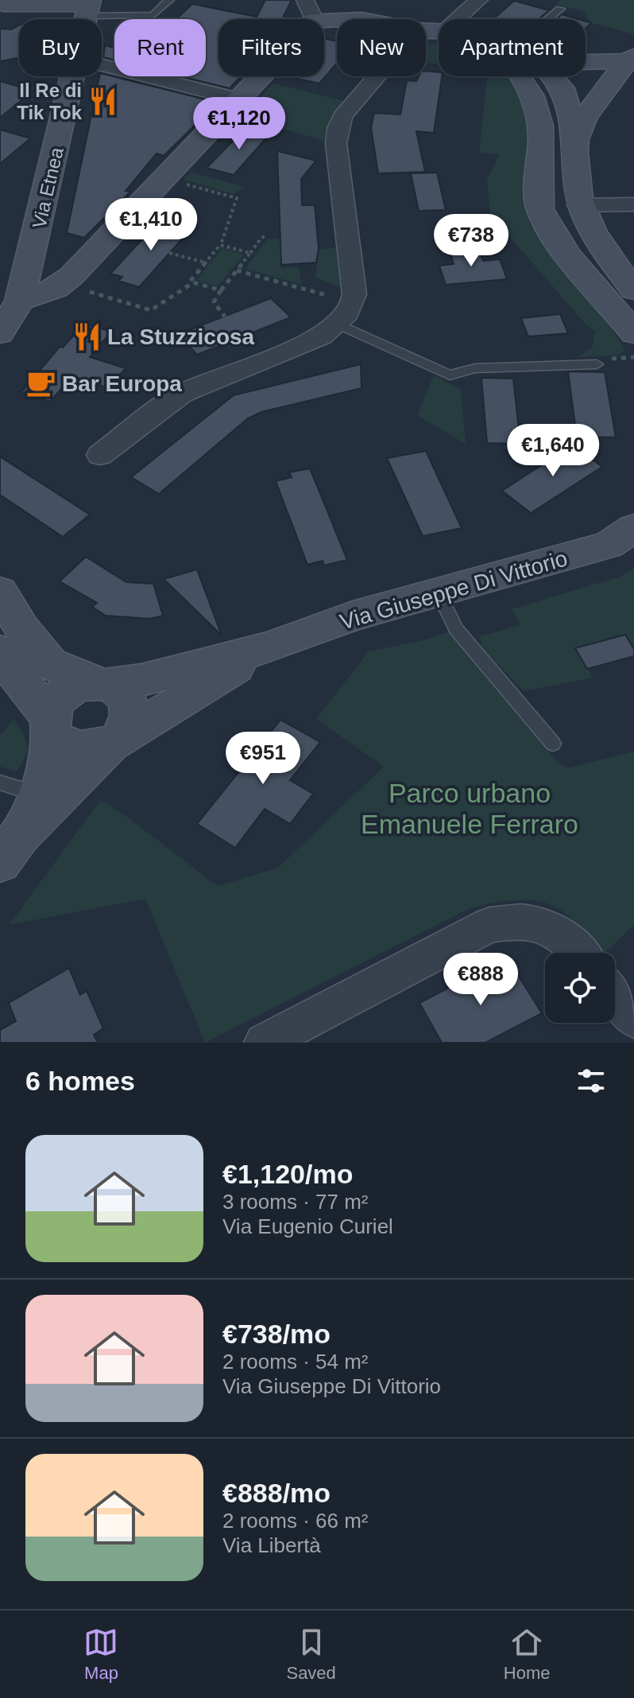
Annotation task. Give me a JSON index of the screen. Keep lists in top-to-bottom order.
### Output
{
  "streets": {
    "street": ["Via Etnea", "Via Giuseppe Di Vittorio"]
  },
  "parks": ["Parco urbano Emanuele Ferraro"],
  "places": {
    "restaurant": ["Il Re di Tik Tok", "La Stuzzicosa"],
    "cafe": ["Bar Europa"]
  },
  "page": {
    "chip": [
      "Buy",
      "Rent",
      "Filters",
      "New",
      "Apartment"
    ],
    "price": [
      "€1,120",
      "€1,410",
      "€738",
      "€1,640",
      "€951",
      "€888"
    ],
    "heading": "6 homes",
    "list": [
      {
        "name": "€1,120/mo",
        "note": "3 rooms · 77 m² · Via Eugenio Curiel"
      },
      {
        "name": "€738/mo",
        "note": "2 rooms · 54 m² · Via Giuseppe Di Vittorio"
      },
      {
        "name": "€888/mo",
        "note": "2 rooms · 66 m² · Via Libertà"
      }
    ],
    "tabs": ["Map", "Saved", "Home"]
  }
}
